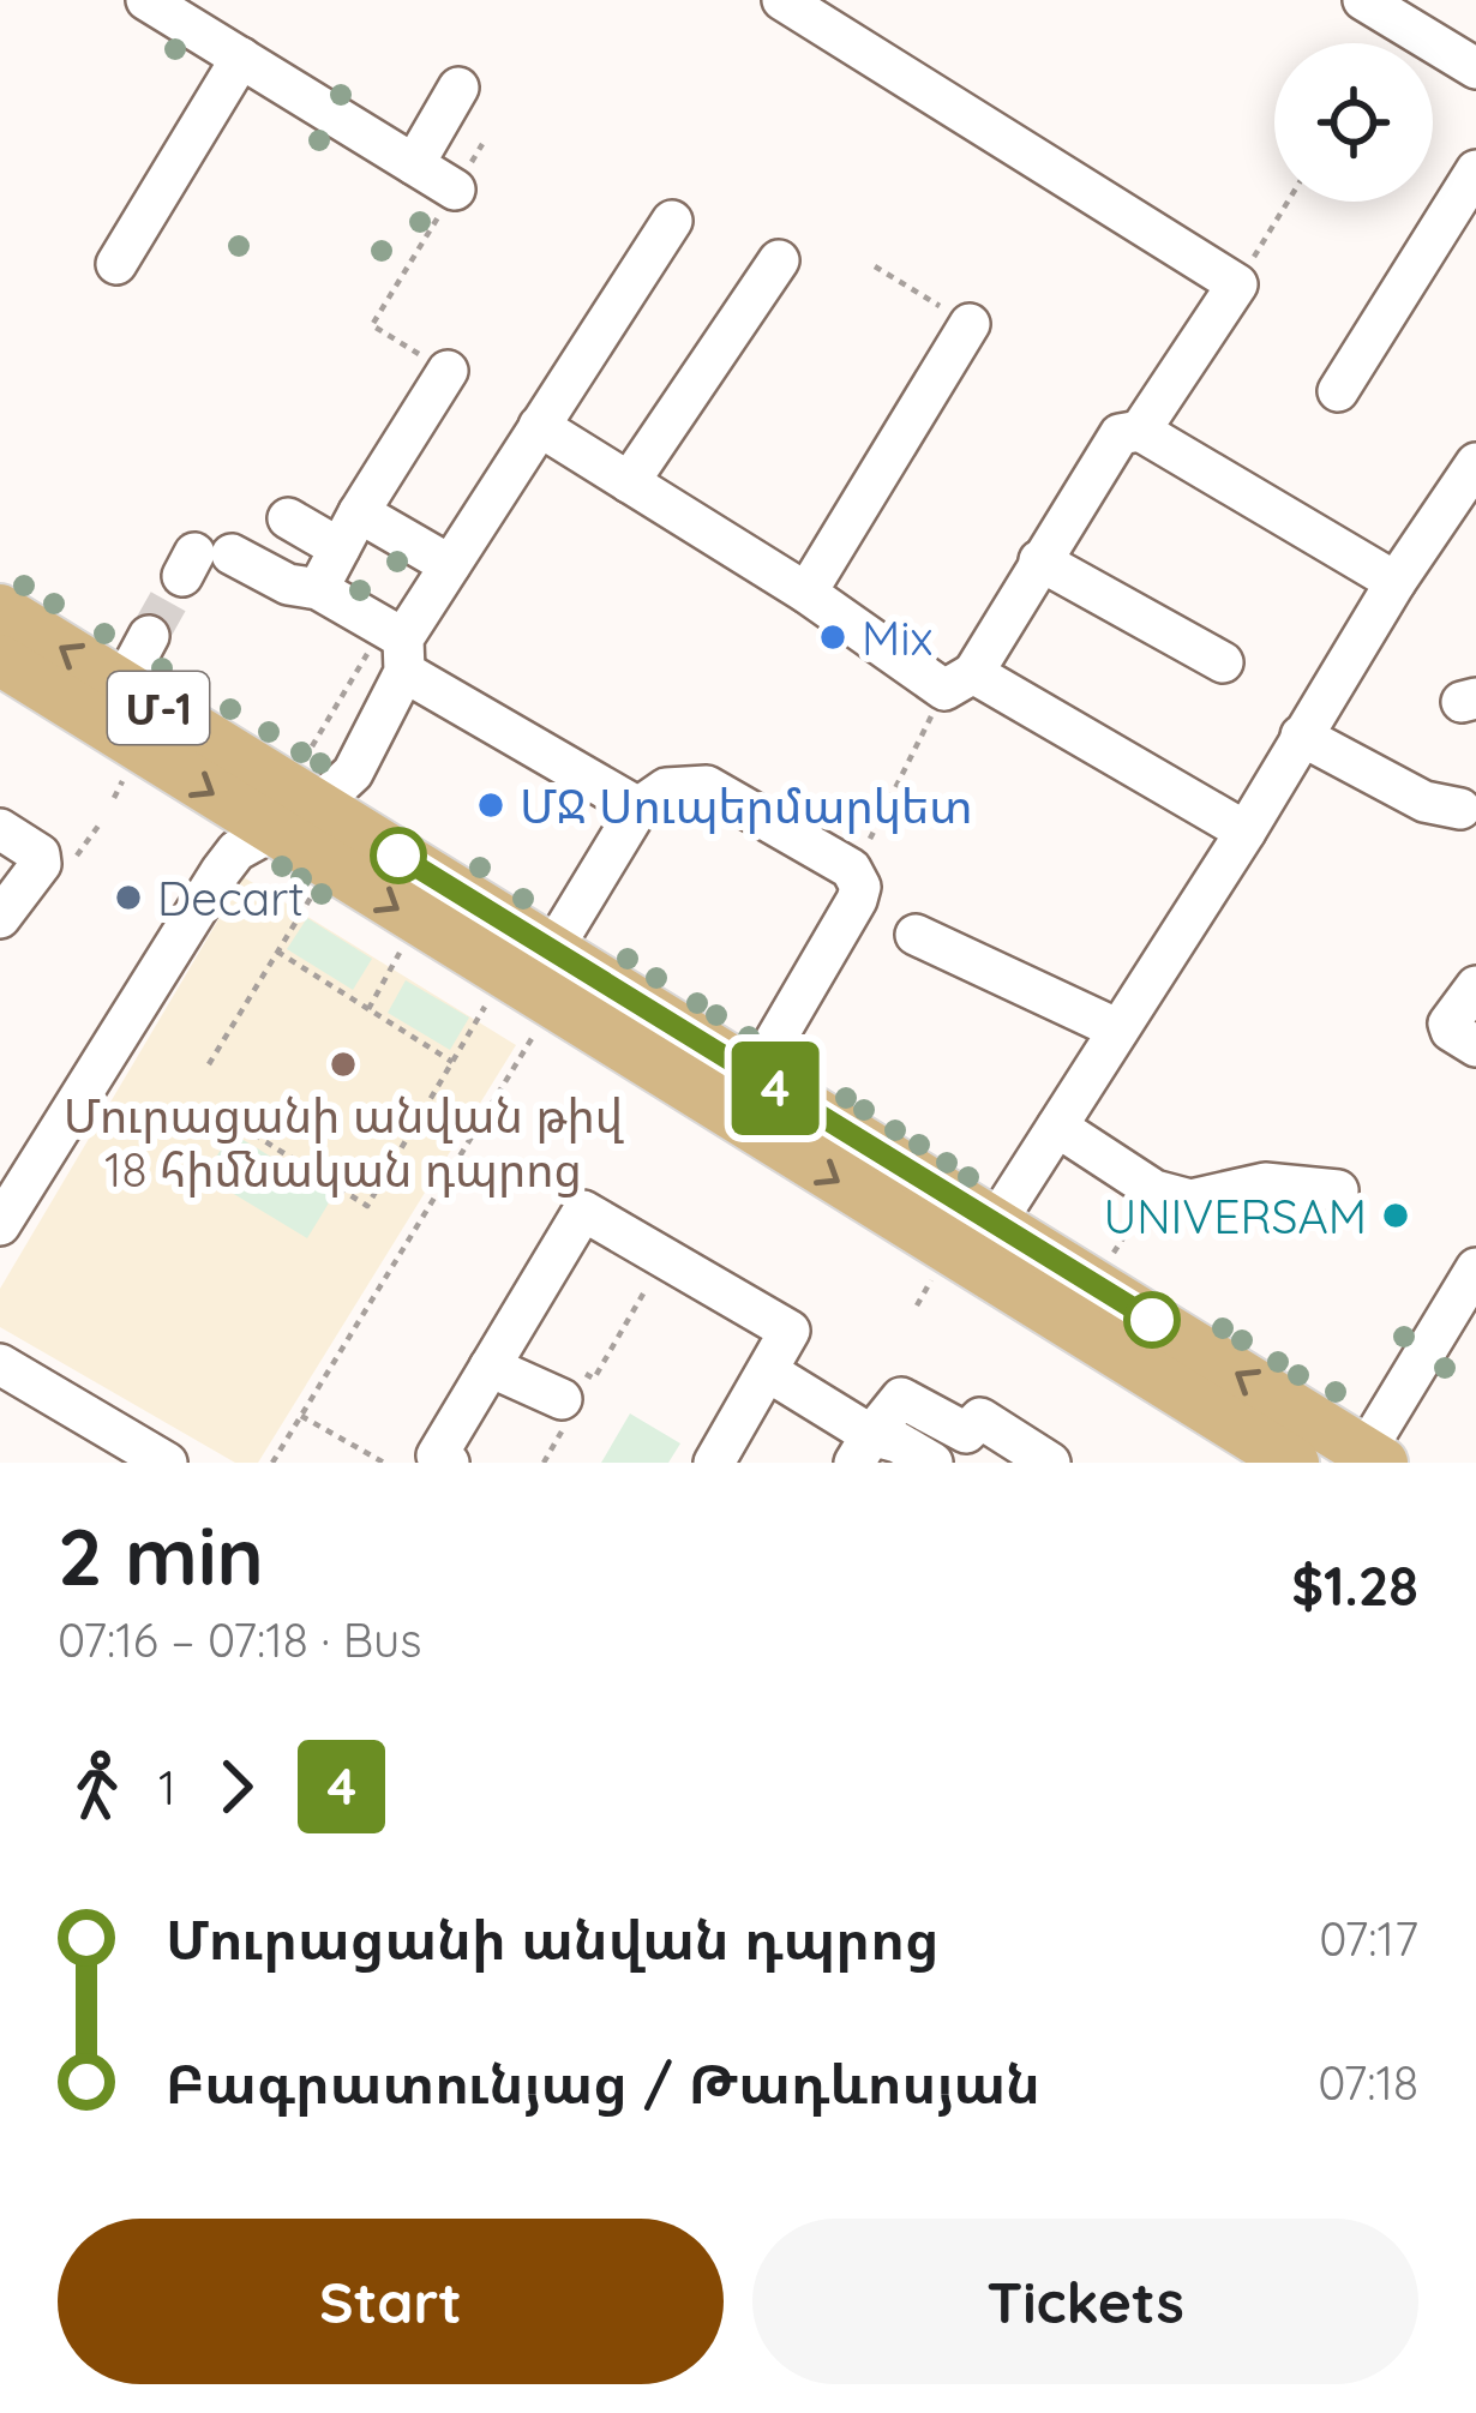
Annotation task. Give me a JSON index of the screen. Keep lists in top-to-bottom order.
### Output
{
  "streets": {
    "main road": ["Մ-1"]
  },
  "places": [
    "Mix",
    "ՄՋ Սուպերմարկետ",
    "Decart",
    "Մուրացանի անվան թիվ 18 հիմնական դպրոց",
    "UNIVERSAM"
  ],
  "lines": ["bus line 4"],
  "page": {
    "on_map": "4",
    "heading": ["2 min", "07:16 – 07:18 · Bus", "$1.28"],
    "legs": ["1", "4"],
    "list": [
      {
        "name": "Մուրացանի անվան դպրոց",
        "value": "07:17"
      },
      {
        "name": "Բագրատունյաց / Թադևոսյան",
        "value": "07:18"
      }
    ],
    "buttons": ["Start", "Tickets"]
  }
}
